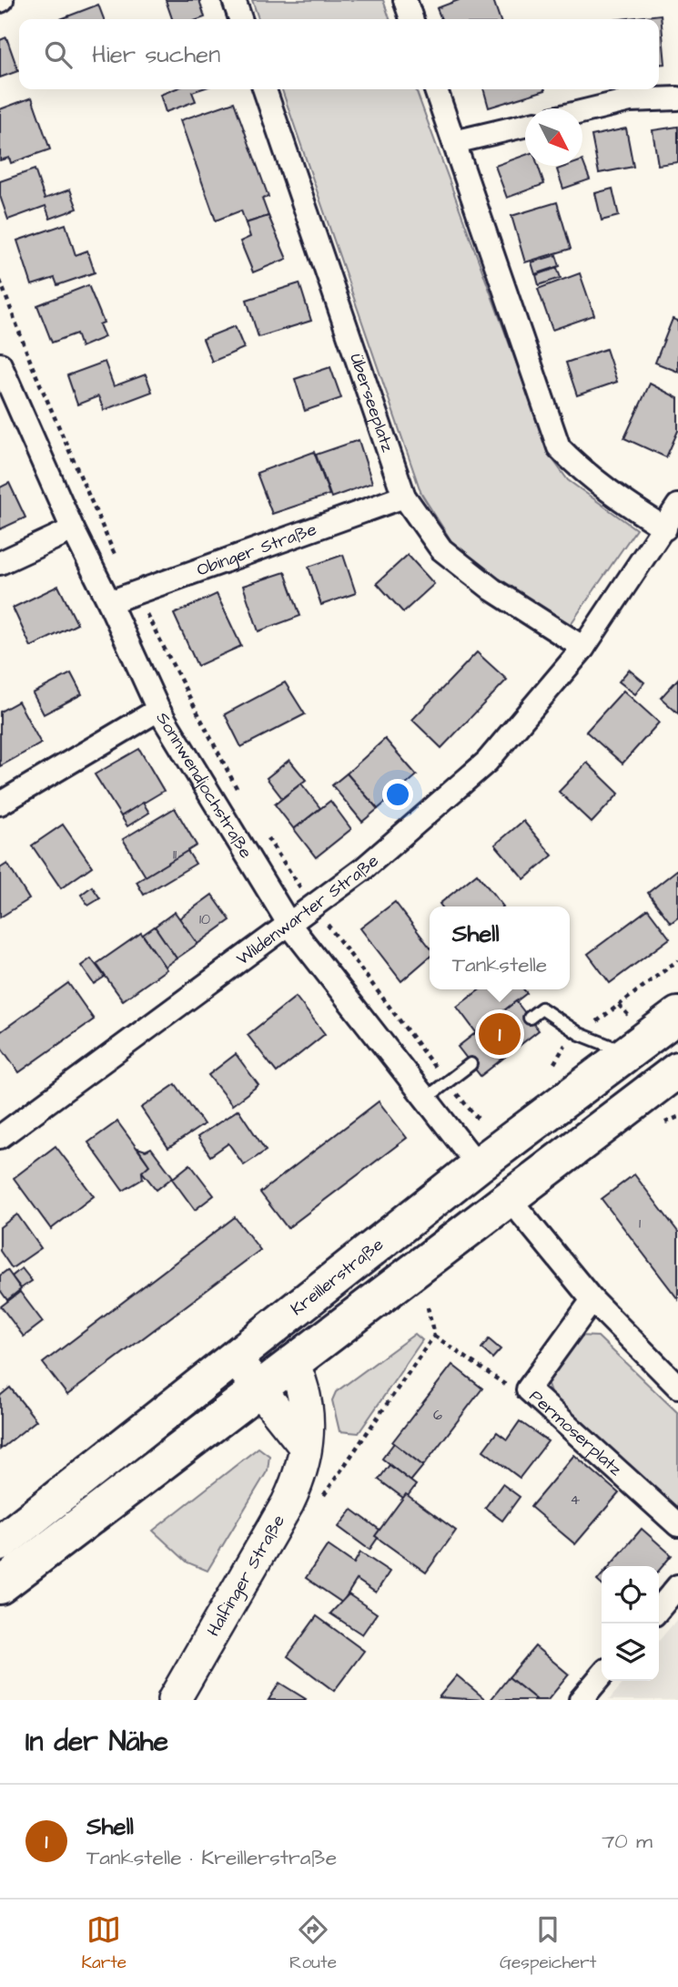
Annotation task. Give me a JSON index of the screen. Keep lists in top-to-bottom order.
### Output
{
  "streets": {
    "main road": ["Kreillerstraße"],
    "street": [
      "Überseeplatz",
      "Obinger Straße",
      "Sonnwendjochstraße",
      "Wildenwarter Straße",
      "Permoserplatz",
      "Halfinger Straße"
    ]
  },
  "crossings": [
    ["Überseeplatz", "Obinger Straße"],
    ["Überseeplatz", "Wildenwarter Straße"],
    ["Obinger Straße", "Sonnwendjochstraße"],
    ["Sonnwendjochstraße", "Wildenwarter Straße"],
    ["Sonnwendjochstraße", "Kreillerstraße"]
  ],
  "house_numbers": [
    "11",
    "10",
    "1",
    "6",
    "4"
  ],
  "north": "bottom right",
  "page": {
    "search": "Hier suchen",
    "popup": ["Shell", "Tankstelle"],
    "pins": "1",
    "heading": "In der Nähe",
    "list": [
      {
        "mark": "1",
        "name": "Shell",
        "note": "Tankstelle · Kreillerstraße",
        "value": "70 m"
      }
    ],
    "nav": ["Karte", "Route", "Gespeichert"]
  }
}
